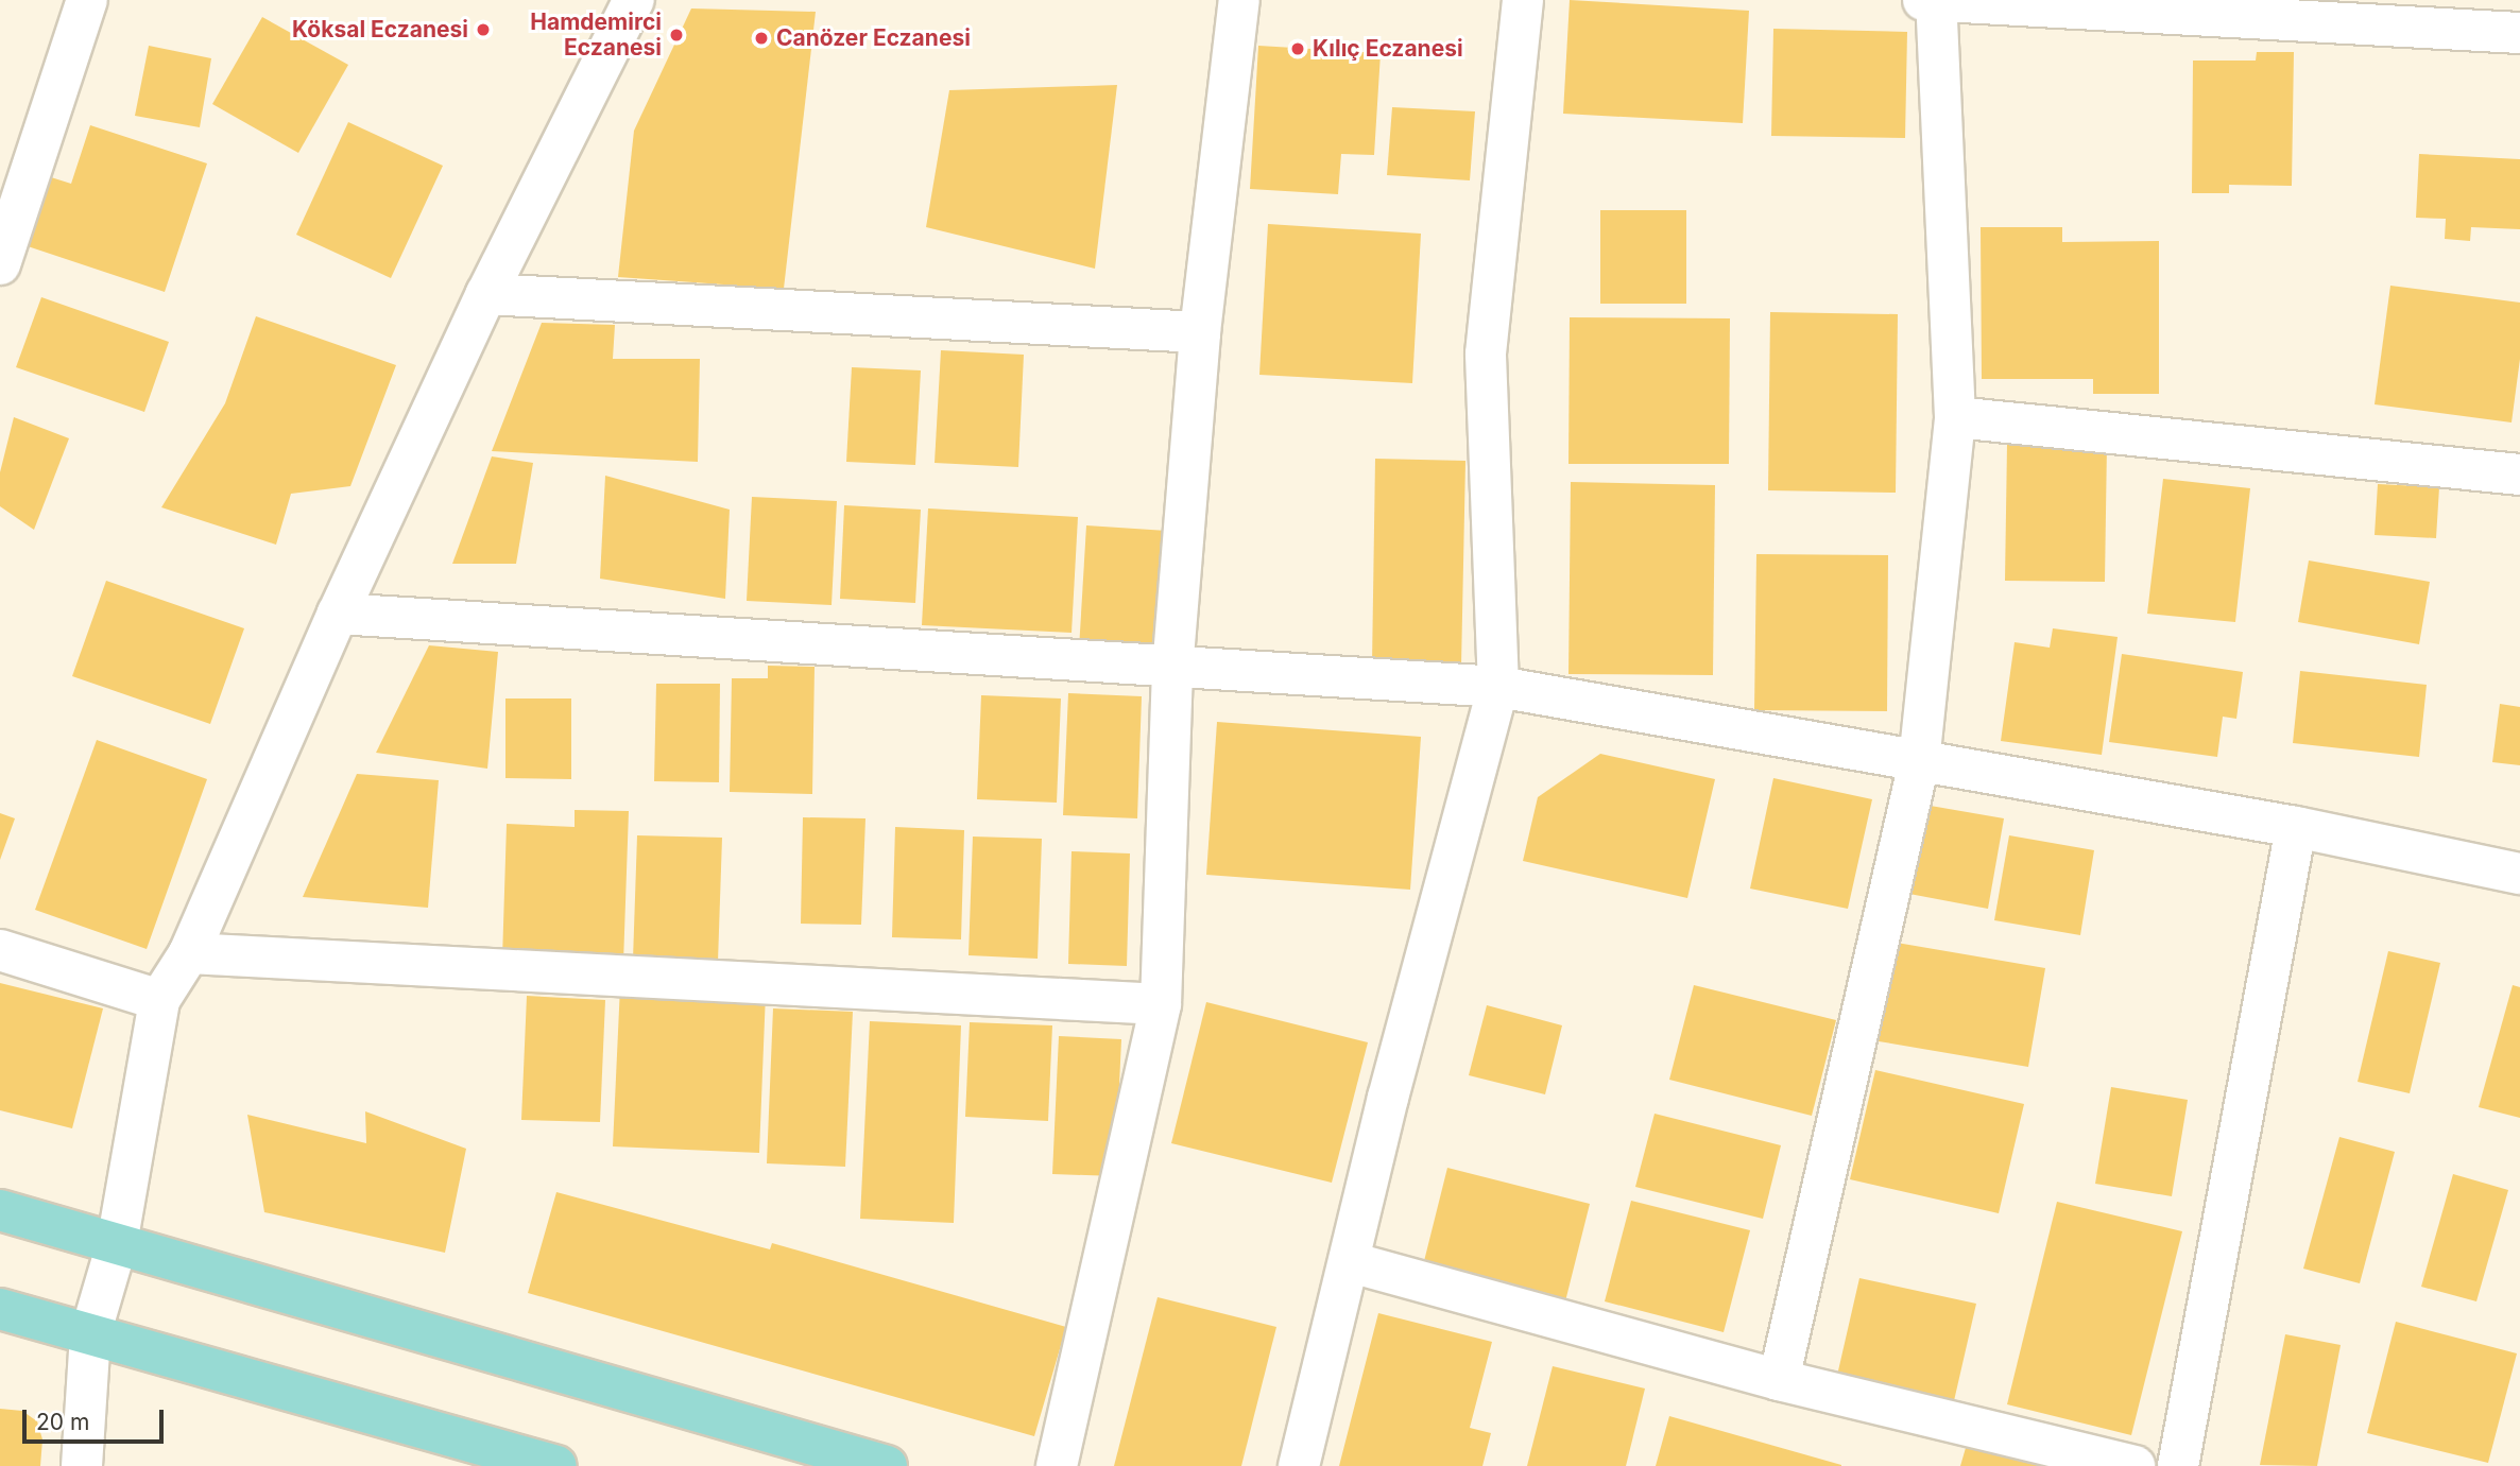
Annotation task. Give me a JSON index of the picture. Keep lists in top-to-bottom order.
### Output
{
  "places": [
    "Köksal Eczanesi",
    "Hamdemirci Eczanesi",
    "Canözer Eczanesi",
    "Kılıç Eczanesi"
  ],
  "scale_bar": "20 m"
}
